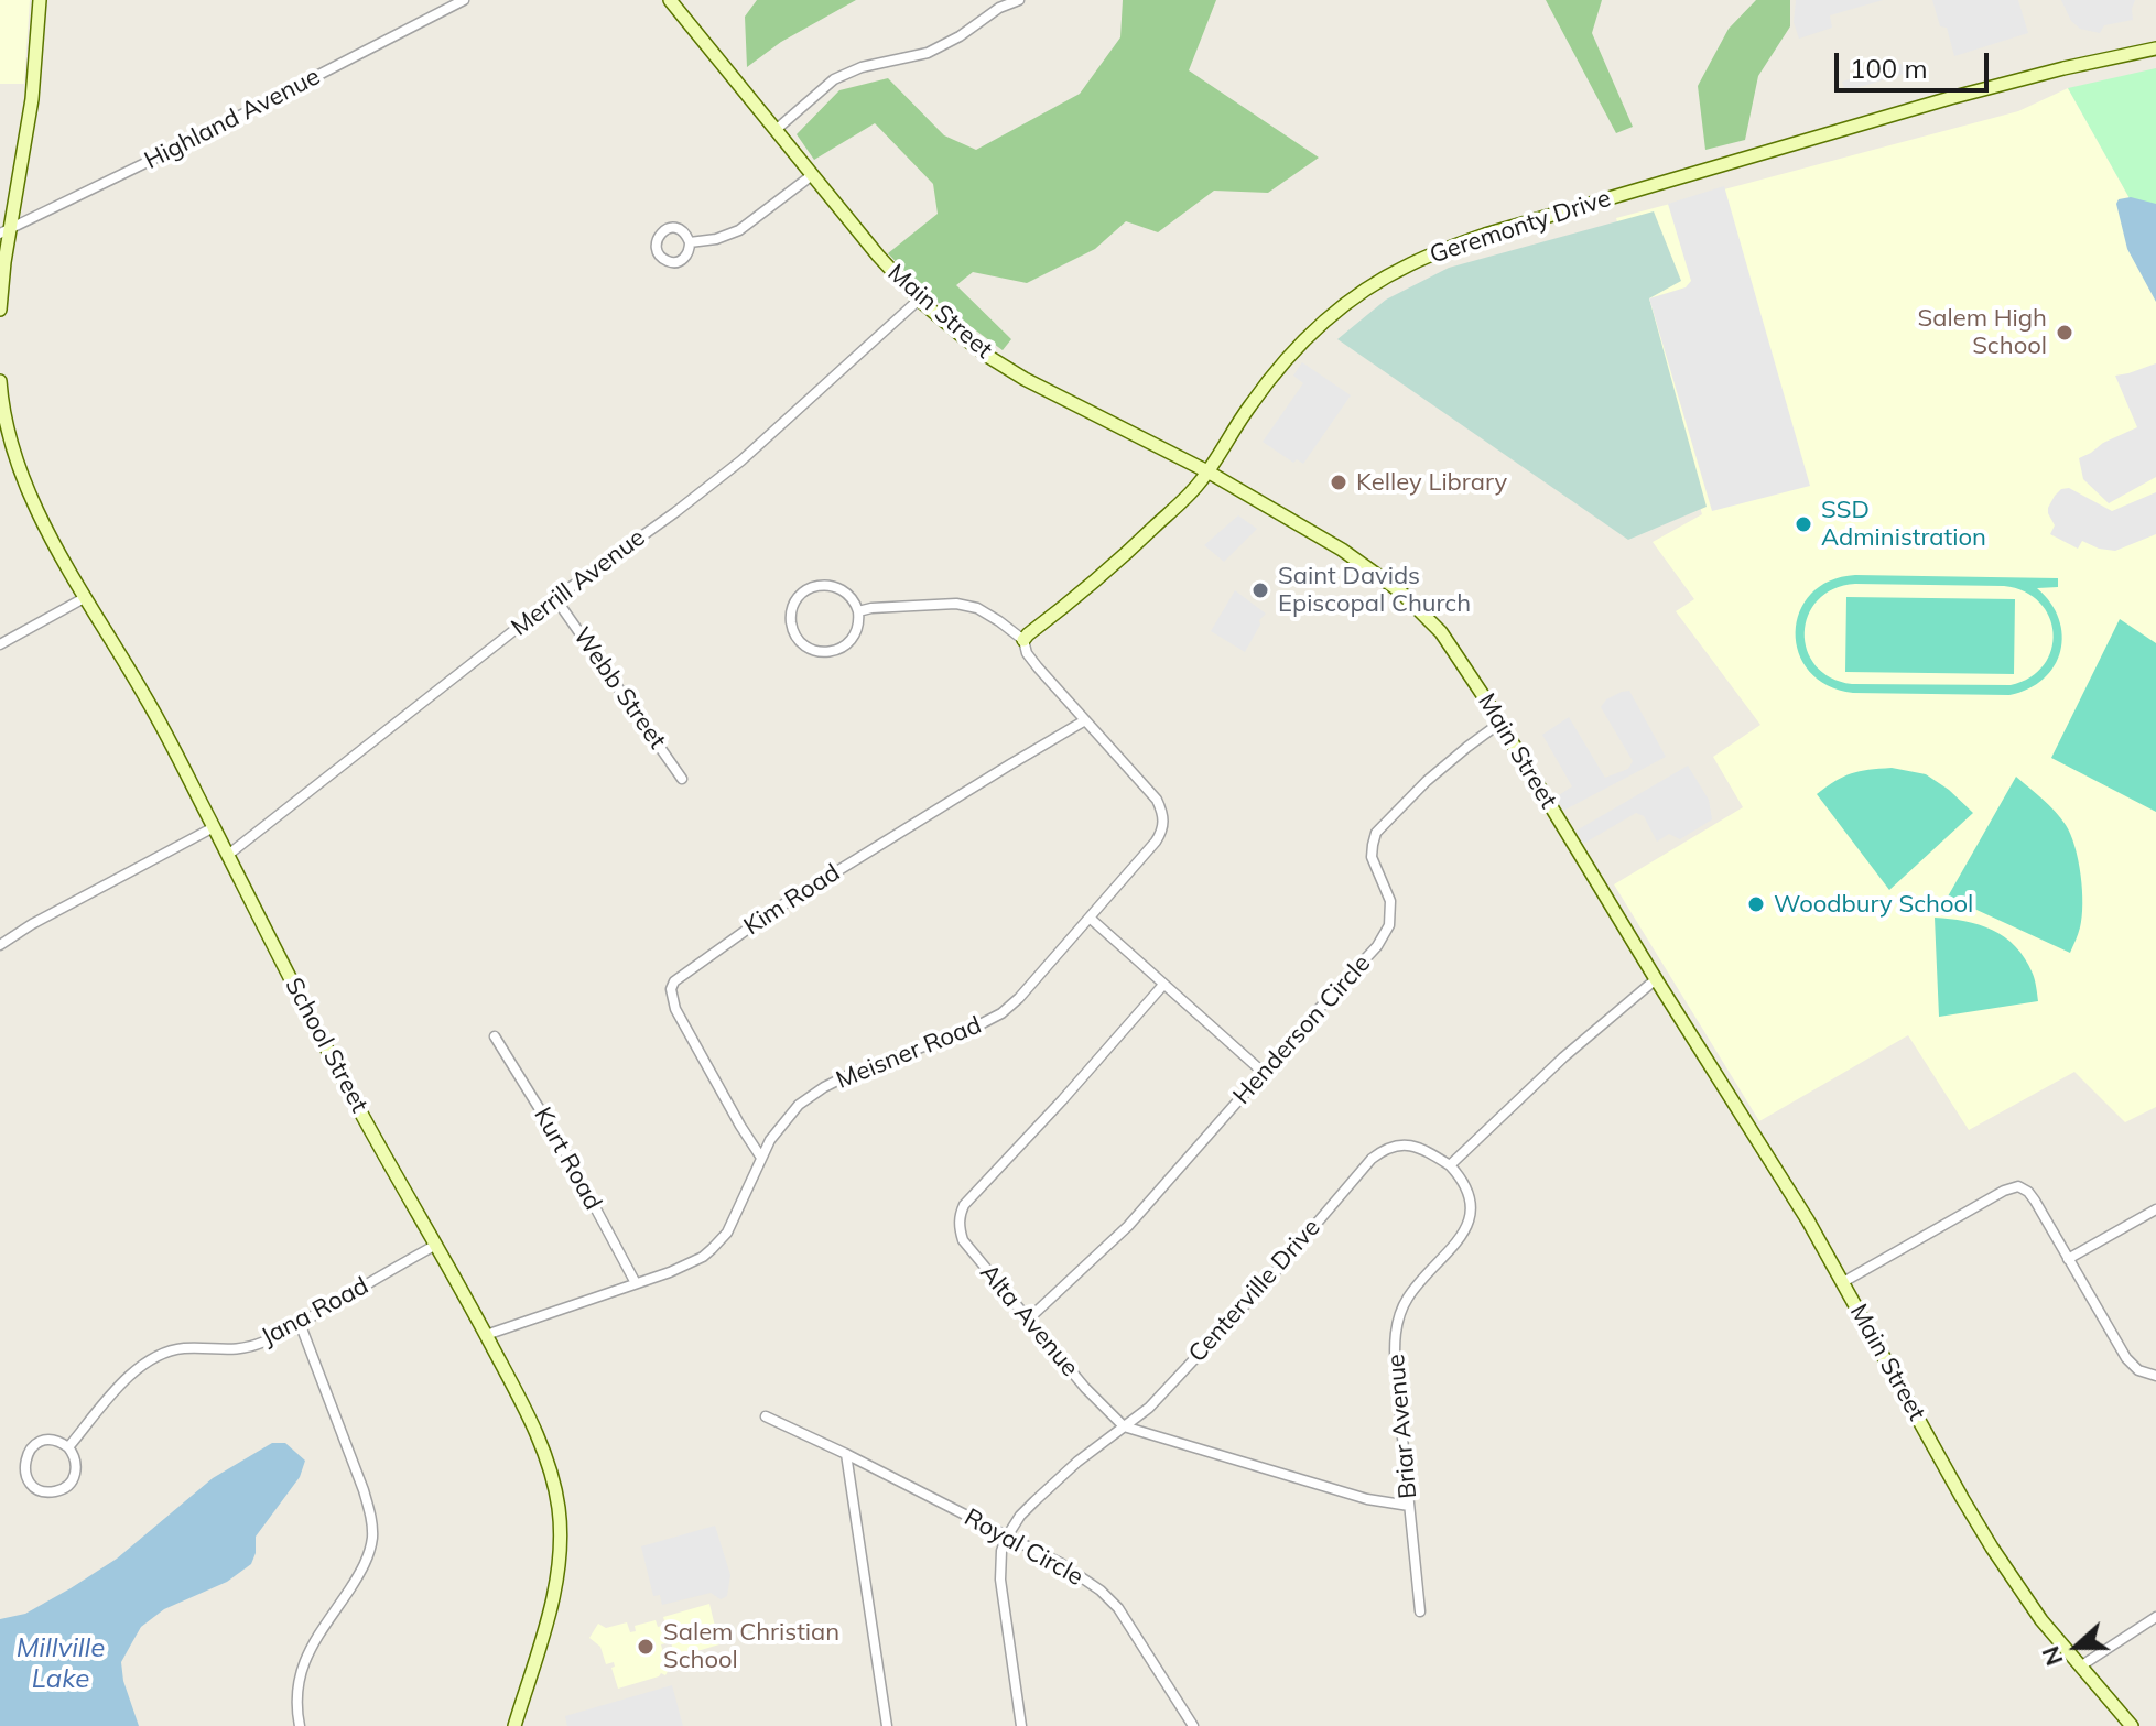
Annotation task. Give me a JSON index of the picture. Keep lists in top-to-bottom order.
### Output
{
  "streets": {
    "street": [
      "Highland Avenue",
      "Geremonty Drive",
      "Main Street",
      "Merrill Avenue",
      "Webb Street",
      "Kim Road",
      "Henderson Circle",
      "School Street",
      "Meisner Road",
      "Kurt Road",
      "Centerville Drive",
      "Jana Road",
      "Alta Avenue",
      "Briar Avenue",
      "Royal Circle"
    ]
  },
  "crossings": [
    ["Geremonty Drive", "Main Street"],
    ["Geremonty Drive", "Meisner Road"],
    ["Main Street", "Merrill Avenue"],
    ["Main Street", "Henderson Circle"],
    ["Merrill Avenue", "Webb Street"],
    ["Merrill Avenue", "School Street"],
    ["Kim Road", "Meisner Road"],
    ["Henderson Circle", "Alta Avenue"],
    ["School Street", "Meisner Road"],
    ["School Street", "Jana Road"],
    ["Meisner Road", "Kurt Road"],
    ["Centerville Drive", "Alta Avenue"],
    ["Centerville Drive", "Briar Avenue"],
    ["Centerville Drive", "Royal Circle"],
    ["Alta Avenue", "Briar Avenue"]
  ],
  "water": ["Millville Lake"],
  "places": [
    "Salem High School",
    "Kelley Library",
    "SSD Administration",
    "Saint Davids Episcopal Church",
    "Woodbury School",
    "Salem Christian School"
  ],
  "scale_bar": "100 m",
  "north": "left"
}
